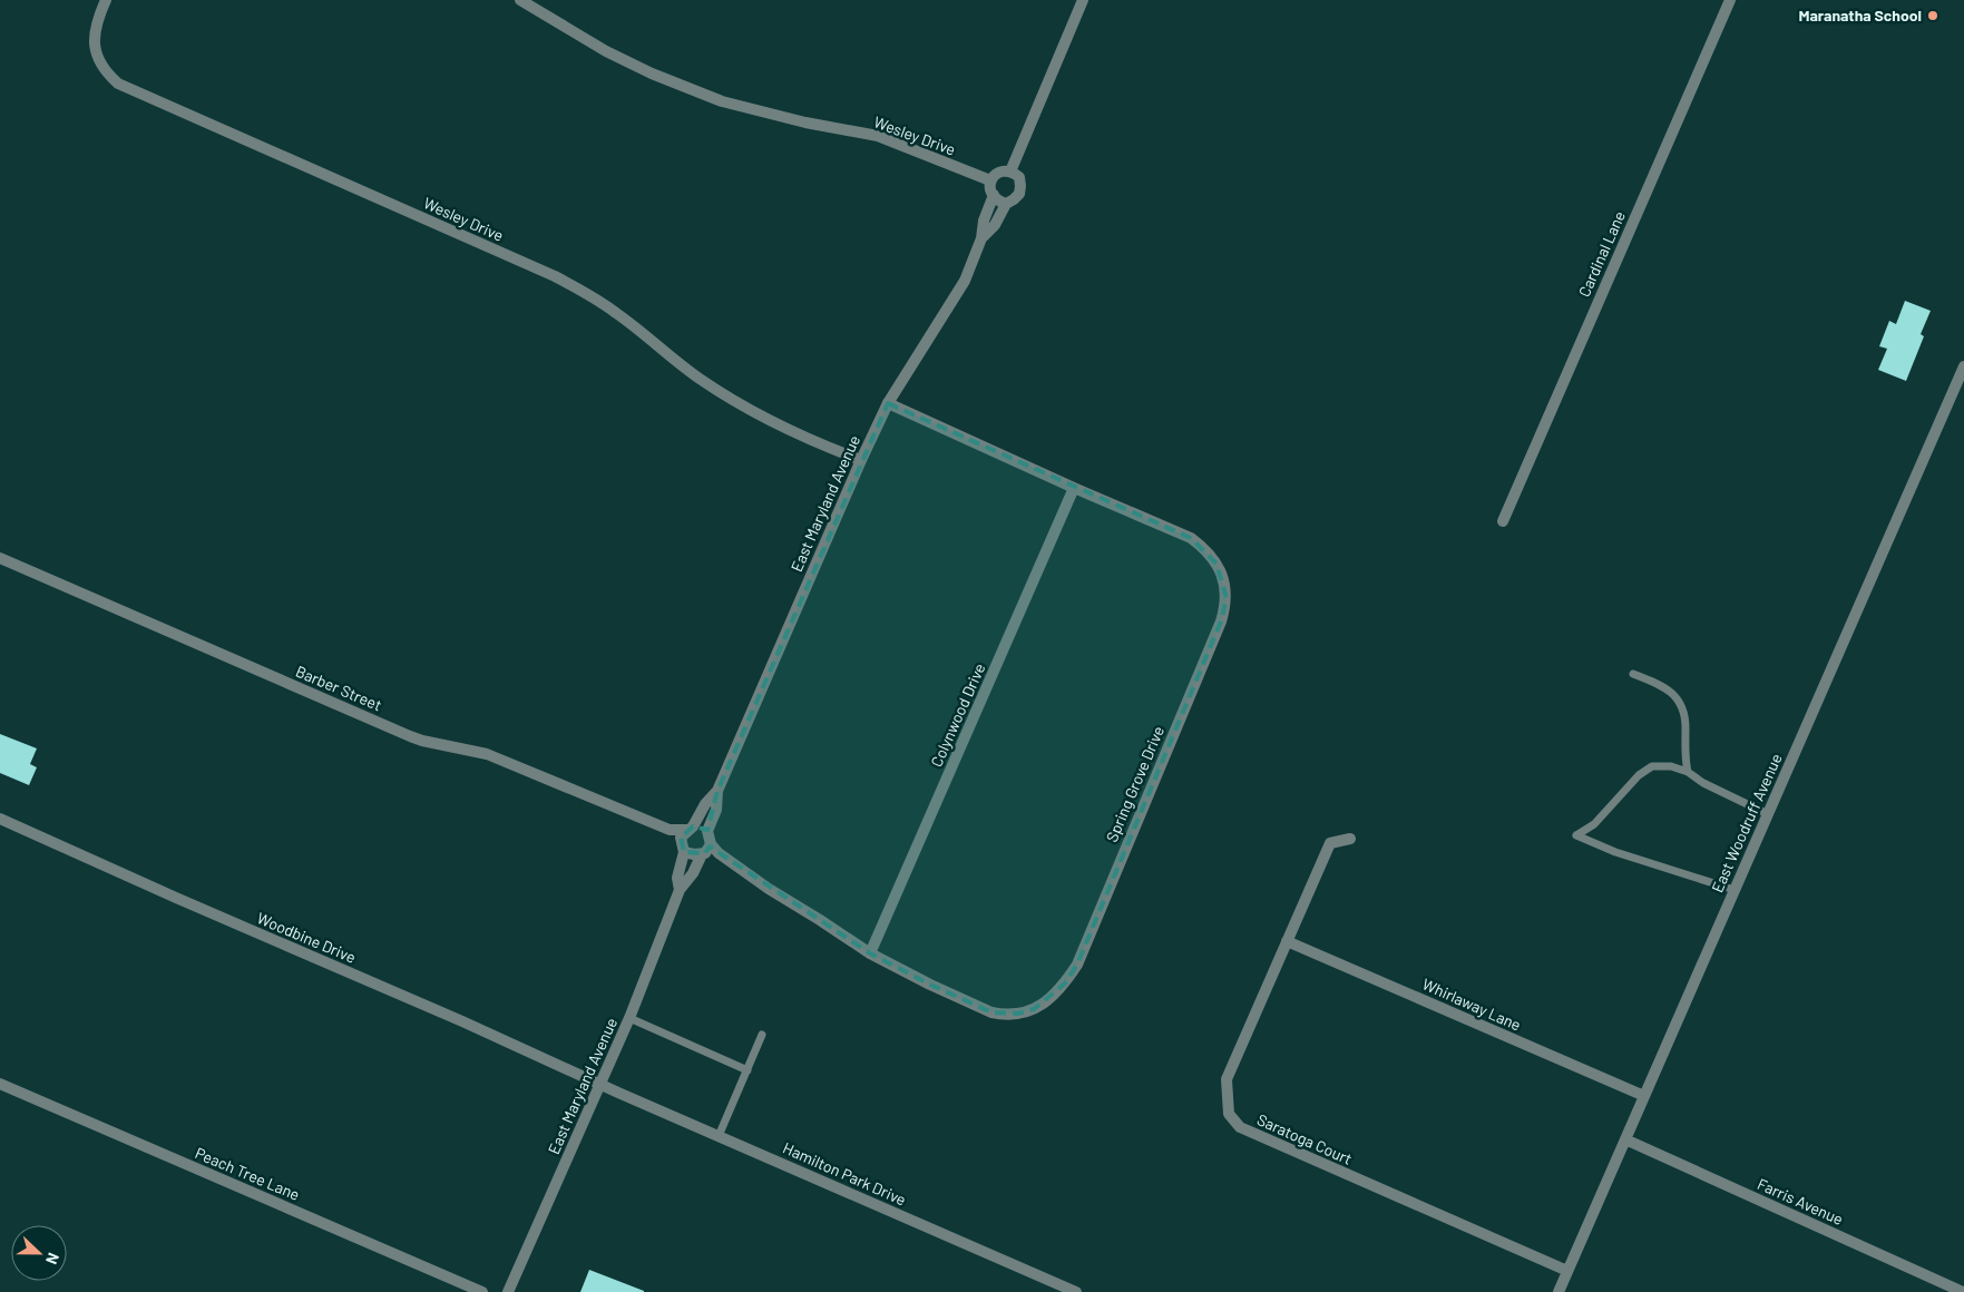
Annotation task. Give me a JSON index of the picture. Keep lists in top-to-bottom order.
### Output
{
  "streets": {
    "street": [
      "Wesley Drive",
      "Cardinal Lane",
      "East Maryland Avenue",
      "Barber Street",
      "Colynwood Drive",
      "Spring Grove Drive",
      "East Woodruff Avenue",
      "Woodbine Drive",
      "Whirlaway Lane",
      "Saratoga Court",
      "Peach Tree Lane",
      "Hamilton Park Drive",
      "Farris Avenue"
    ]
  },
  "crossings": [
    ["Wesley Drive", "East Maryland Avenue"],
    ["East Maryland Avenue", "Barber Street"],
    ["East Maryland Avenue", "Spring Grove Drive"],
    ["East Maryland Avenue", "Woodbine Drive"],
    ["East Maryland Avenue", "Hamilton Park Drive"],
    ["Barber Street", "Spring Grove Drive"],
    ["Colynwood Drive", "Spring Grove Drive"],
    ["East Woodruff Avenue", "Whirlaway Lane"],
    ["East Woodruff Avenue", "Saratoga Court"],
    ["East Woodruff Avenue", "Farris Avenue"],
    ["Woodbine Drive", "Hamilton Park Drive"],
    ["Whirlaway Lane", "Saratoga Court"]
  ],
  "places": ["Maranatha School"],
  "north": "right"
}
